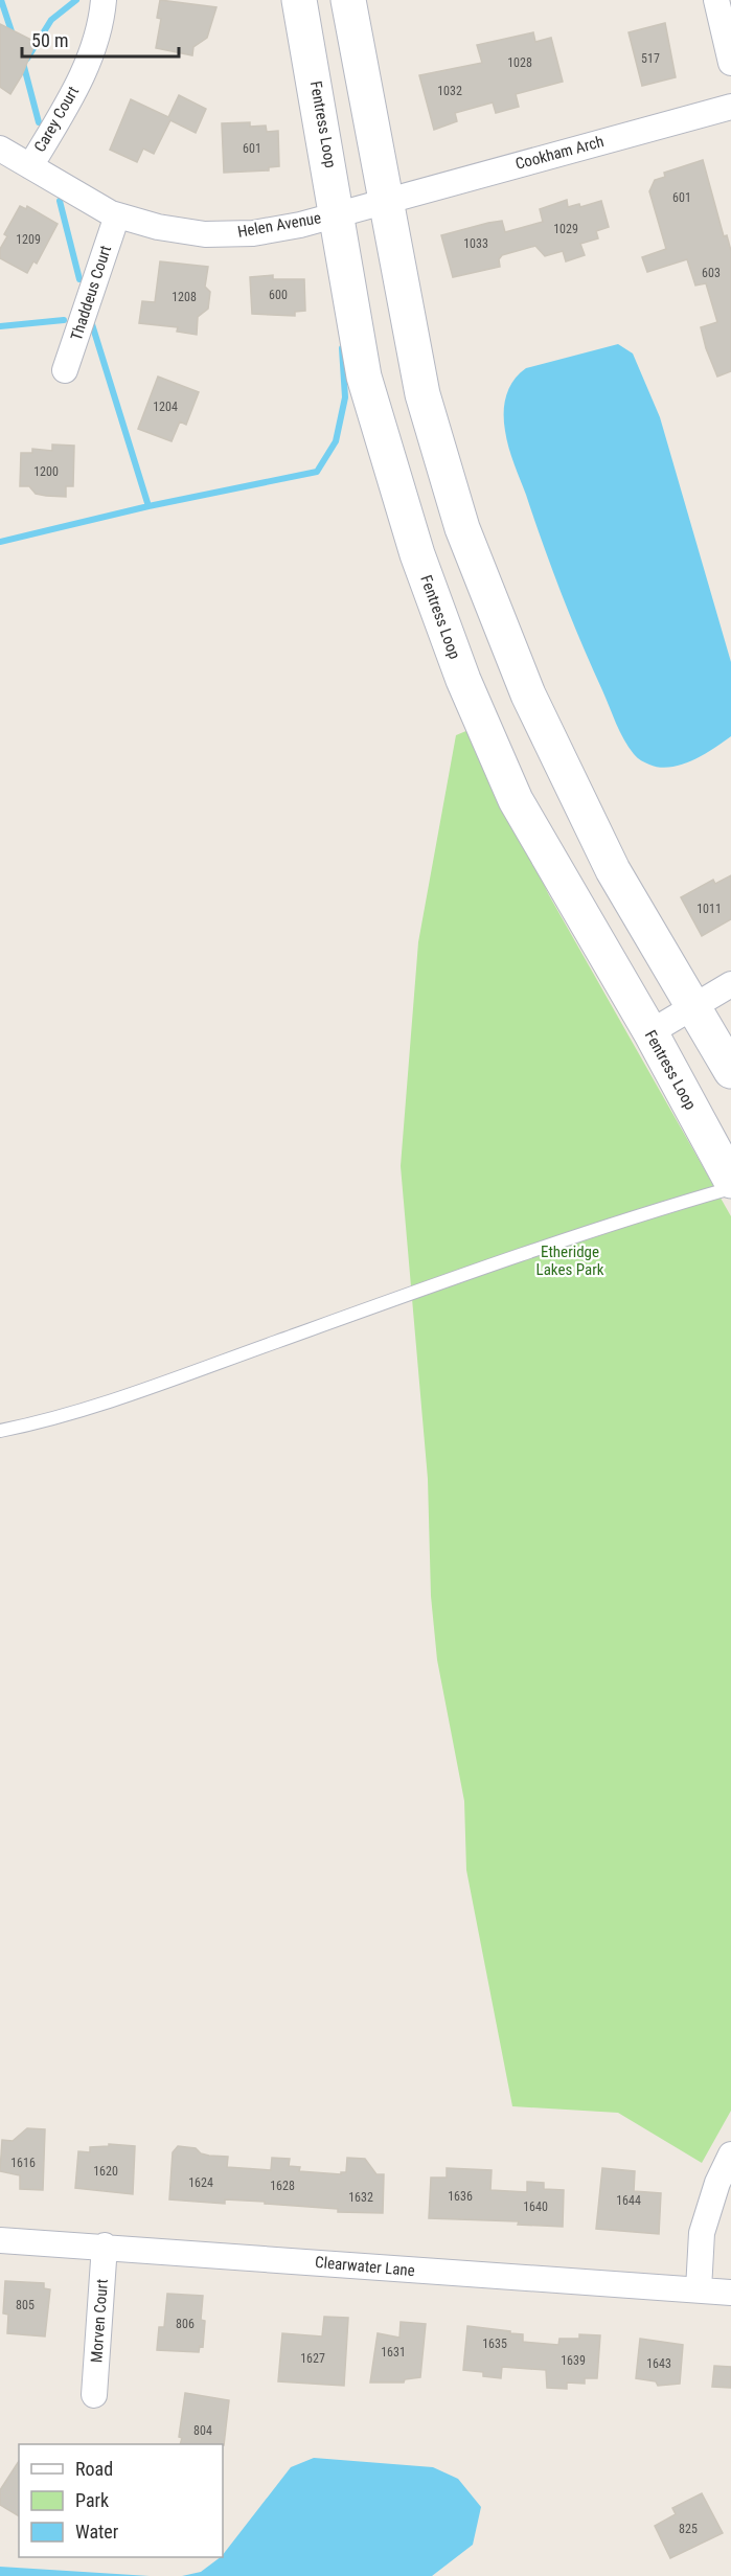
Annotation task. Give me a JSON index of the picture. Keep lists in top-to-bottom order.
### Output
{
  "streets": {
    "street": [
      "Carey Court",
      "Fentress Loop",
      "Cookham Arch",
      "Helen Avenue",
      "Thaddeus Court",
      "Clearwater Lane",
      "Morven Court"
    ]
  },
  "crossings": [
    ["Carey Court", "Helen Avenue"],
    ["Fentress Loop", "Helen Avenue"],
    ["Cookham Arch", "Helen Avenue"],
    ["Helen Avenue", "Thaddeus Court"],
    ["Clearwater Lane", "Morven Court"]
  ],
  "parks": ["Etheridge Lakes Park"],
  "house_numbers": [
    "517",
    "1028",
    "1032",
    "601",
    "601",
    "1029",
    "1209",
    "1033",
    "603",
    "600",
    "1208",
    "1204",
    "1200",
    "1011",
    "1616",
    "1620",
    "1624",
    "1628",
    "1636",
    "1632",
    "1644",
    "1640",
    "805",
    "806",
    "1635",
    "1631",
    "1627",
    "1639",
    "1643",
    "804",
    "825"
  ],
  "legend": ["Road", "Park", "Water"],
  "scale_bar": "50 m"
}
